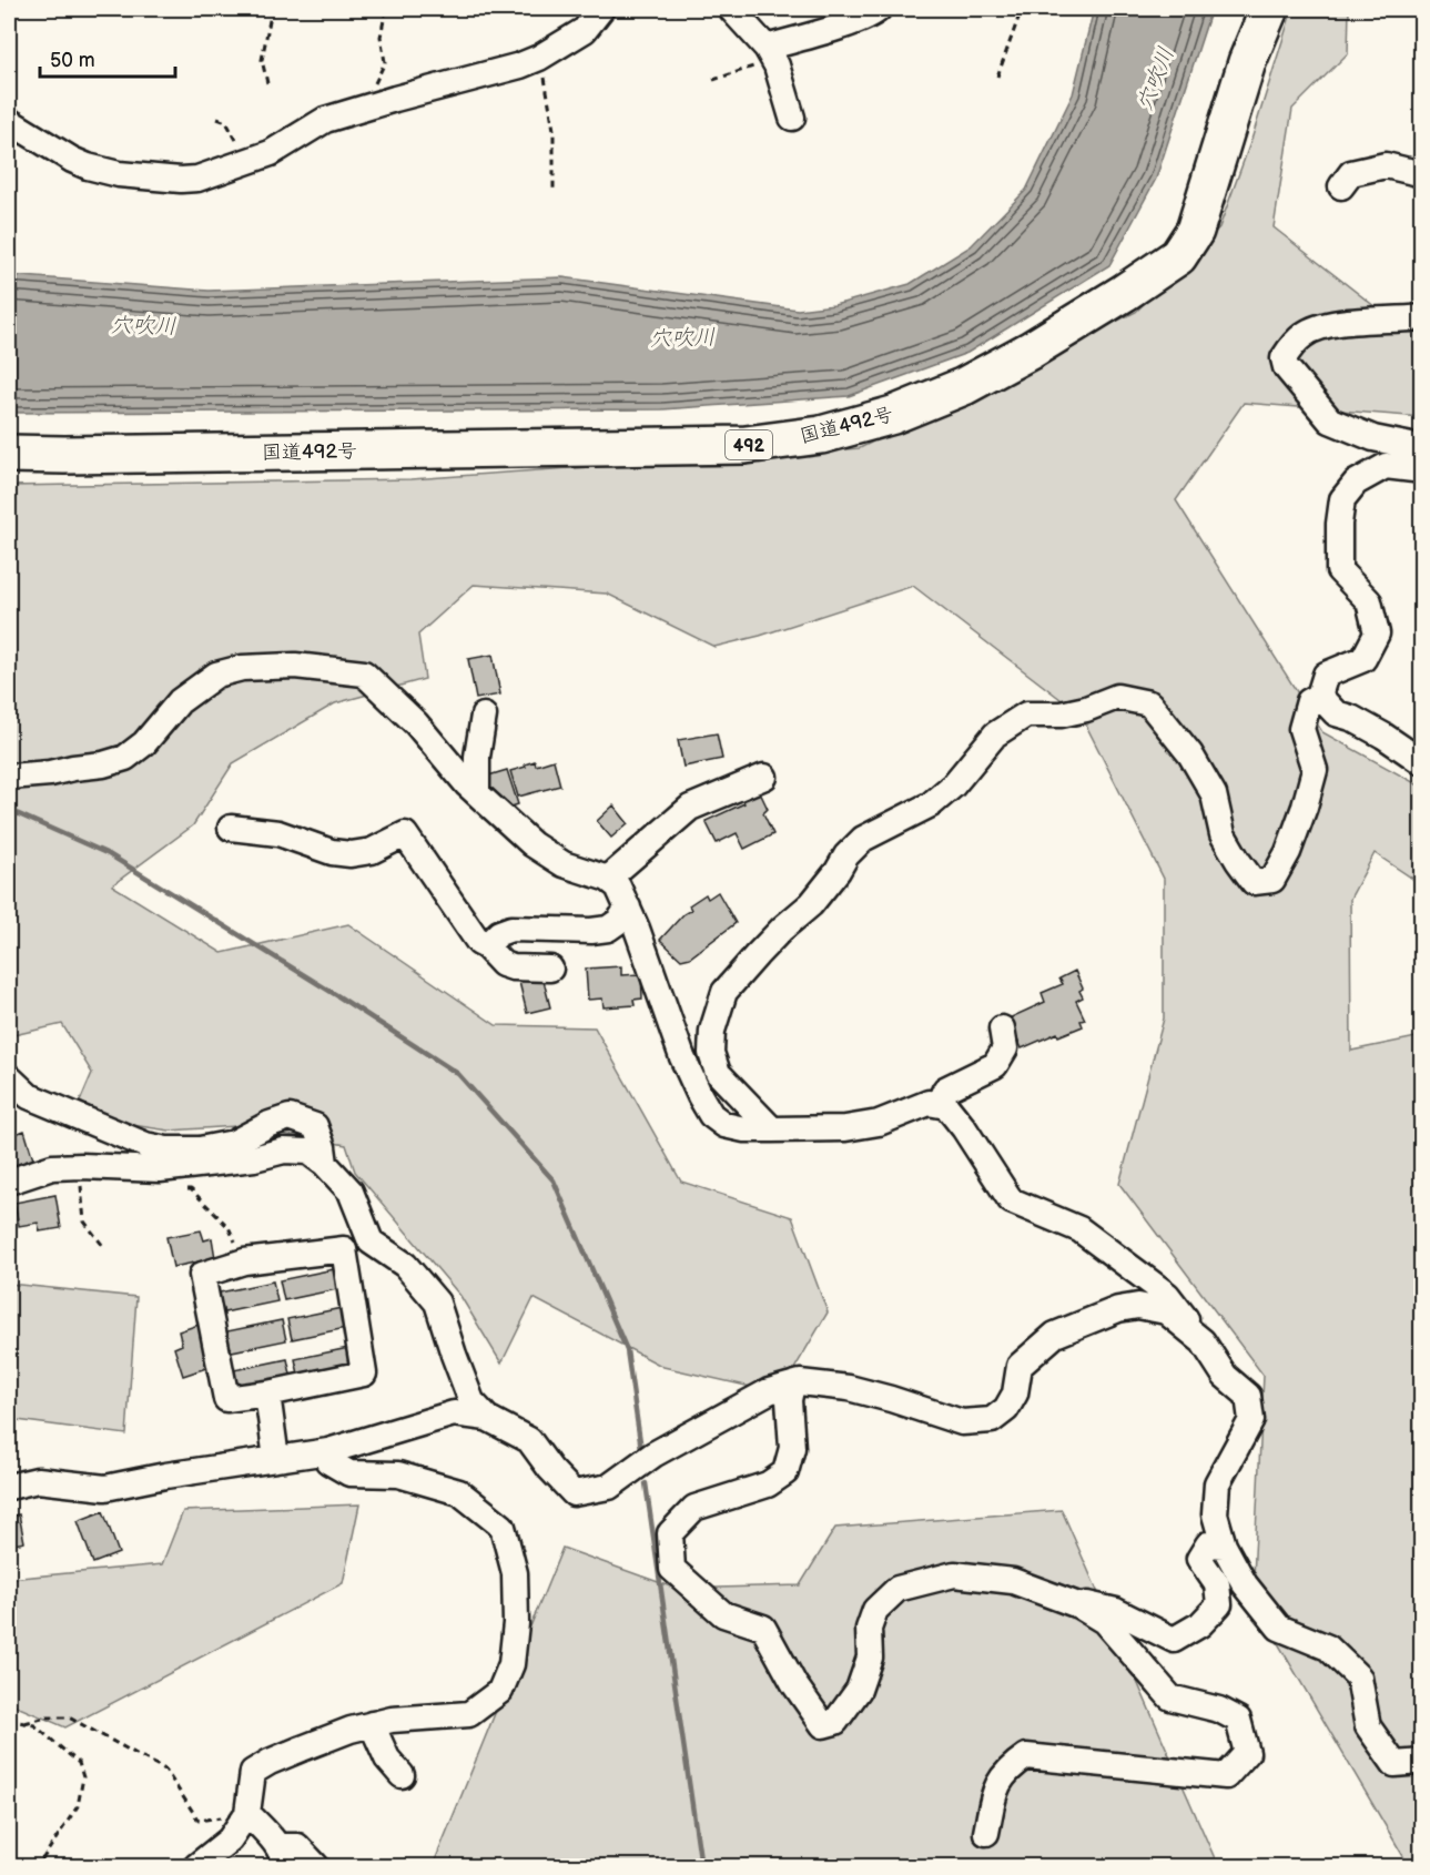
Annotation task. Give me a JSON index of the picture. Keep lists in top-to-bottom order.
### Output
{
  "streets": {
    "highway": ["国道492号", "492"]
  },
  "water": ["穴吹川"],
  "scale_bar": "50 m"
}
